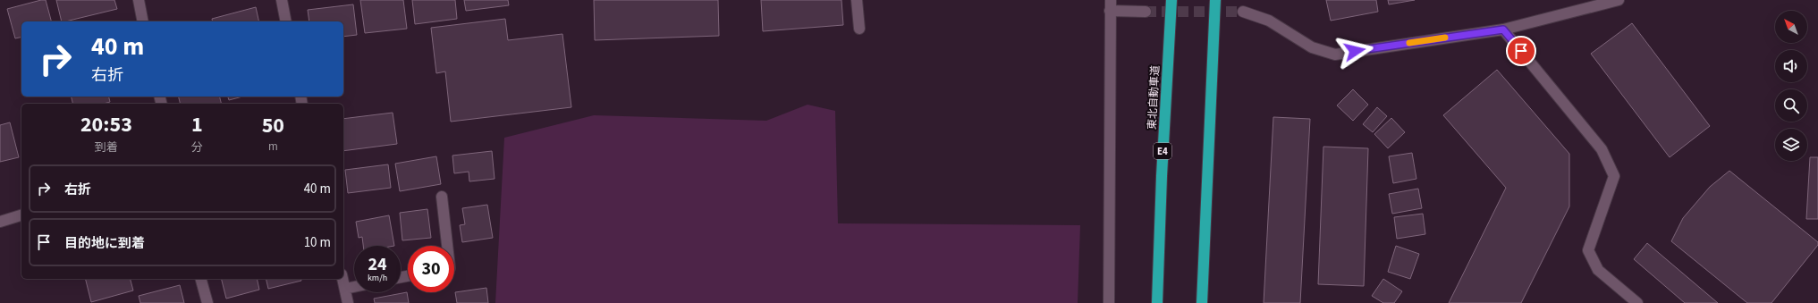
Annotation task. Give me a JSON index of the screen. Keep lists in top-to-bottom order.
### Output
{
  "streets": {
    "highway": ["東北自動車道", "E4"]
  },
  "north": "top left",
  "page": {
    "turn": ["40 m", "右折"],
    "eta": [
      "20:53",
      "到着",
      "1",
      "分",
      "50",
      "m"
    ],
    "list": [
      {
        "name": "右折",
        "value": "40 m"
      },
      {
        "name": "目的地に到着",
        "value": "10 m"
      }
    ],
    "speed": "24 km/h",
    "limit": "30"
  }
}
